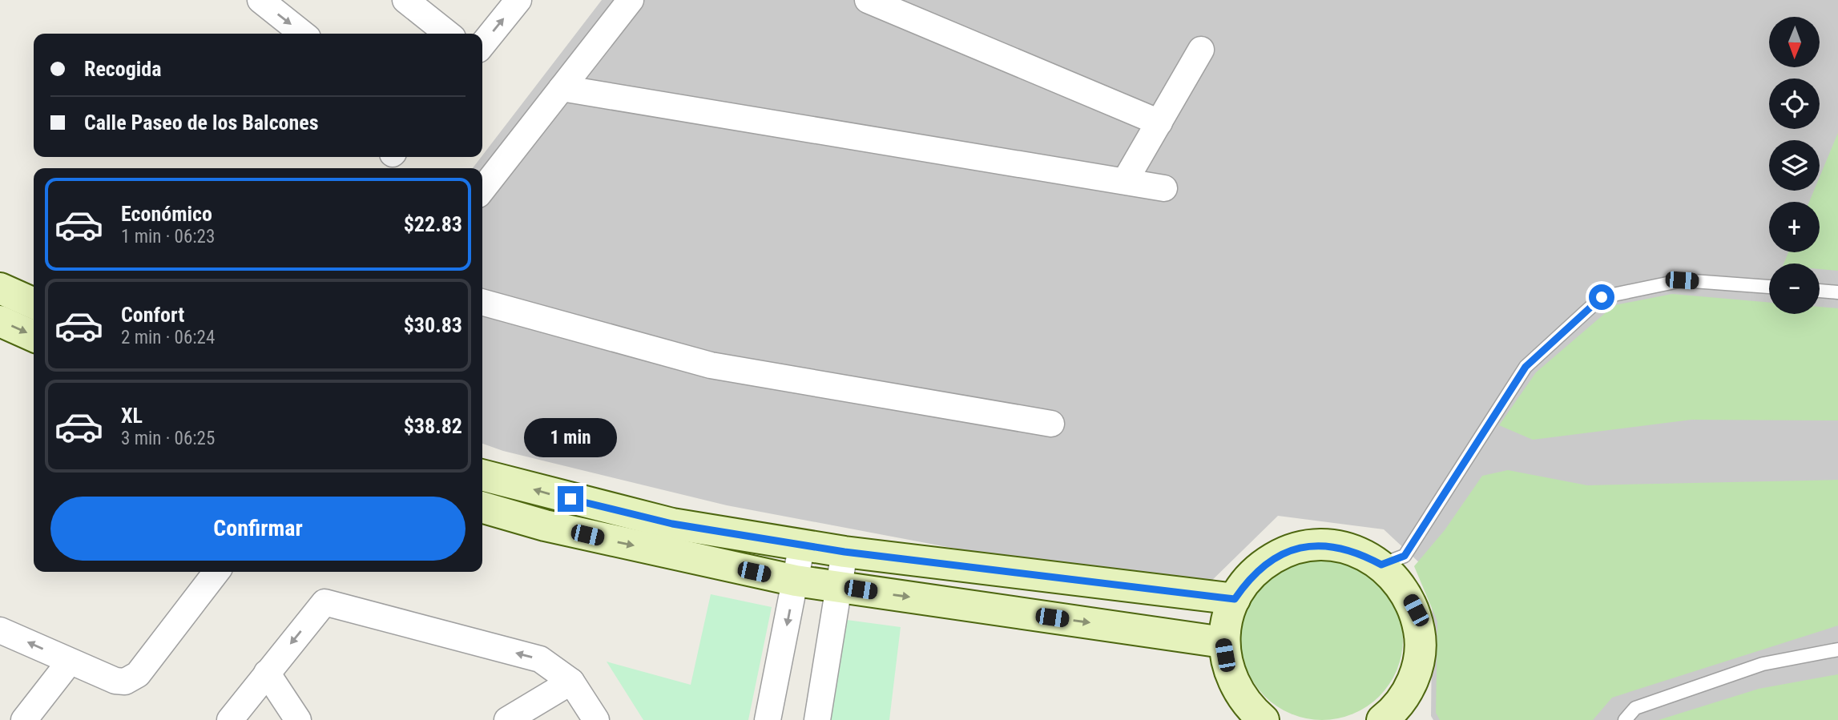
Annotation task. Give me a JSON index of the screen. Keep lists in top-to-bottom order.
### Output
{
  "north": "bottom",
  "page": {
    "map_buttons": ["+", "−"],
    "banner": ["Recogida", "Calle Paseo de los Balcones"],
    "list": [
      {
        "name": "Económico",
        "note": "1 min · 06:23",
        "value": "$22.83"
      },
      {
        "name": "Confort",
        "note": "2 min · 06:24",
        "value": "$30.83"
      },
      {
        "name": "XL",
        "note": "3 min · 06:25",
        "value": "$38.82"
      }
    ],
    "bubble": "1 min",
    "buttons": "Confirmar"
  }
}
